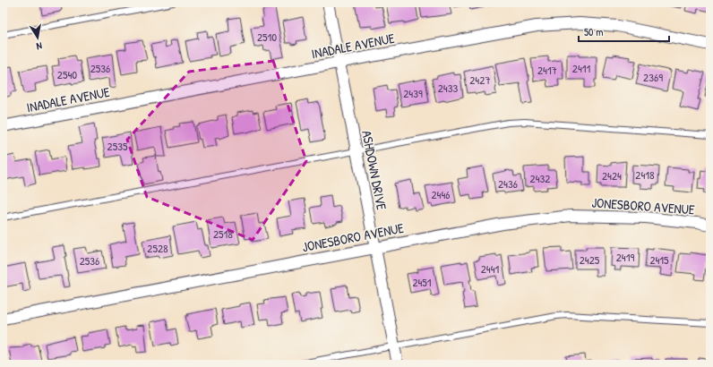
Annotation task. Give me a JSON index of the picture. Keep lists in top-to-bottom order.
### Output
{
  "streets": {
    "street": ["INADALE AVENUE", "ASHDOWN DRIVE", "JONESBORO AVENUE"]
  },
  "crossings": [
    ["INADALE AVENUE", "ASHDOWN DRIVE"],
    ["ASHDOWN DRIVE", "JONESBORO AVENUE"]
  ],
  "house_numbers": [
    "2510",
    "2536",
    "2411",
    "2417",
    "2540",
    "2369",
    "2427",
    "2433",
    "2439",
    "2535",
    "2418",
    "2424",
    "2432",
    "2436",
    "2446",
    "2518",
    "2528",
    "2419",
    "2425",
    "2415",
    "2536",
    "2441",
    "2451"
  ],
  "scale_bar": "50 m",
  "north": "bottom"
}
